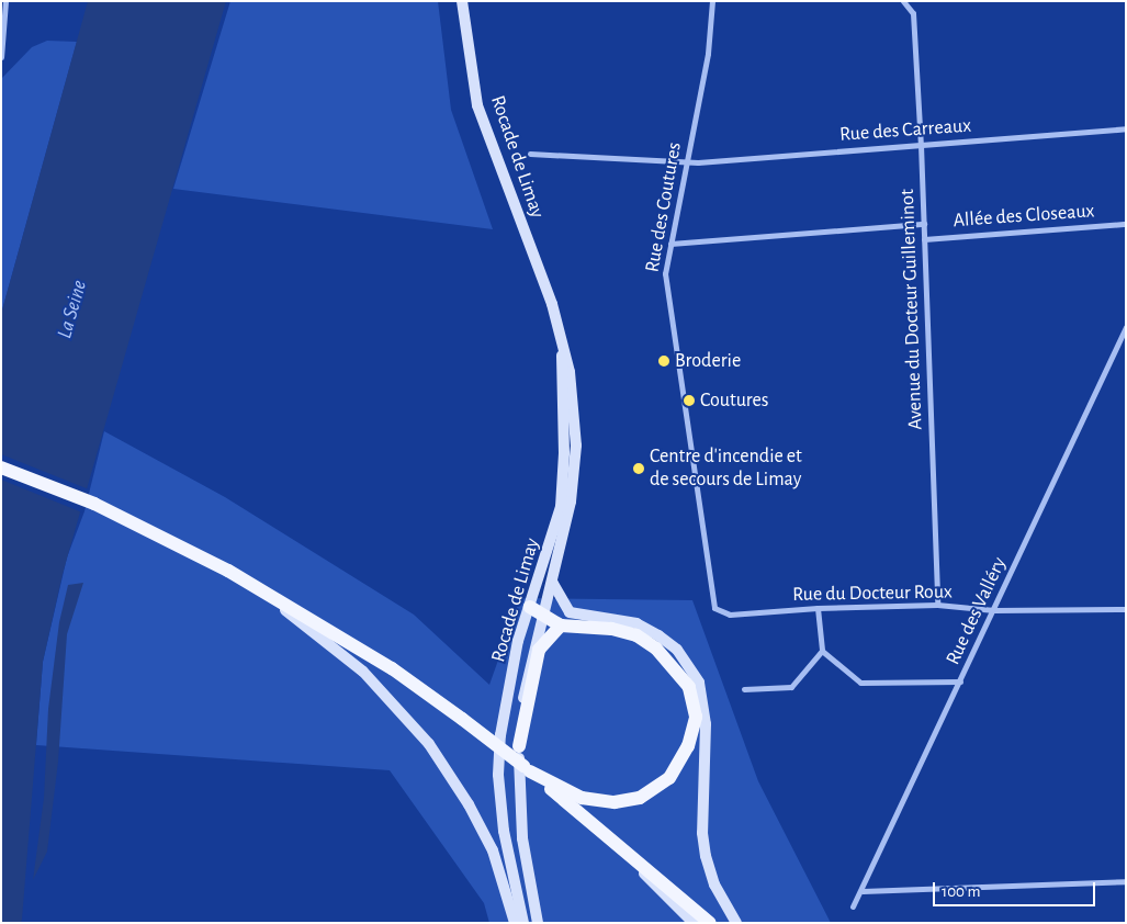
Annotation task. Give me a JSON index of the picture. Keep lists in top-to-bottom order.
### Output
{
  "streets": {
    "main road": ["Rocade de Limay"],
    "street": [
      "Rue des Carreaux",
      "Rue des Coutures",
      "Allée des Closeaux",
      "Avenue du Docteur Guilleminot",
      "Rue du Docteur Roux",
      "Rue des Valléry"
    ]
  },
  "crossings": [
    ["Rue des Carreaux", "Rue des Coutures"],
    ["Rue des Carreaux", "Avenue du Docteur Guilleminot"],
    ["Rue des Coutures", "Rue du Docteur Roux"],
    ["Allée des Closeaux", "Avenue du Docteur Guilleminot"],
    ["Avenue du Docteur Guilleminot", "Rue du Docteur Roux"],
    ["Rue du Docteur Roux", "Rue des Valléry"]
  ],
  "water": ["La Seine"],
  "places": ["Broderie", "Coutures", "Centre d'incendie et de secours de Limay"],
  "scale_bar": "100 m"
}
